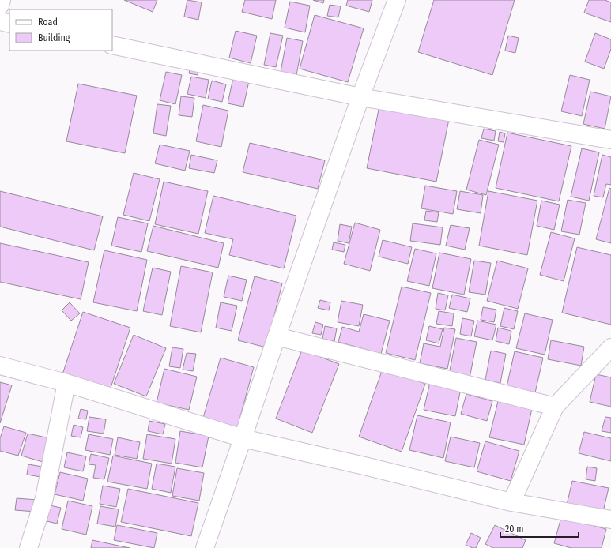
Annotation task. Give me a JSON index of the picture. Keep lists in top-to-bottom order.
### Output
{
  "legend": ["Road", "Building"],
  "scale_bar": "20 m"
}
